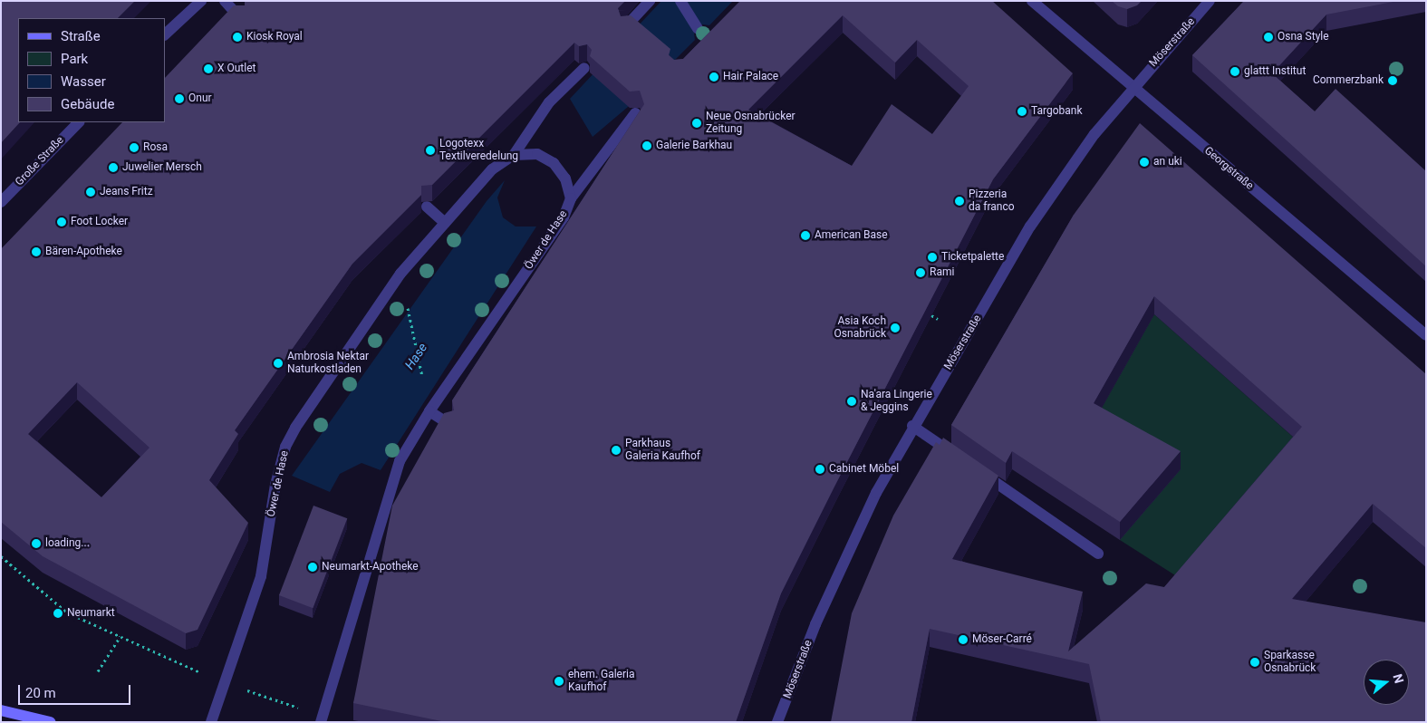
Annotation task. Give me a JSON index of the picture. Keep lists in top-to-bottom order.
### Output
{
  "streets": {
    "street": [
      "Möserstraße",
      "Große Straße",
      "Georgstraße",
      "Öwer de Hase"
    ]
  },
  "crossings": [
    ["Möserstraße", "Georgstraße"]
  ],
  "water": ["Hase"],
  "places": [
    "Kiosk Royal",
    "Osna Style",
    "X Outlet",
    "glattt Institut",
    "Hair Palace",
    "Commerzbank",
    "Onur",
    "Targobank",
    "Neue Osnabrücker Zeitung",
    "Galerie Barkhau",
    "Rosa",
    "Logotexx Textilveredelung",
    "an uki",
    "Juwelier Mersch",
    "Jeans Fritz",
    "Pizzeria da franco",
    "Foot Locker",
    "American Base",
    "Bären-Apotheke",
    "Ticketpalette",
    "Rami",
    "Asia Koch Osnabrück",
    "Ambrosia Nektar Naturkostladen",
    "Na'ara Lingerie & Jeggins",
    "Parkhaus Galeria Kaufhof",
    "Cabinet Möbel",
    "loading...",
    "Neumarkt-Apotheke",
    "Neumarkt",
    "Möser-Carré",
    "Sparkasse Osnabrück",
    "ehem. Galeria Kaufhof"
  ],
  "legend": [
    "Straße",
    "Park",
    "Wasser",
    "Gebäude"
  ],
  "scale_bar": "20 m",
  "north": "right"
}
